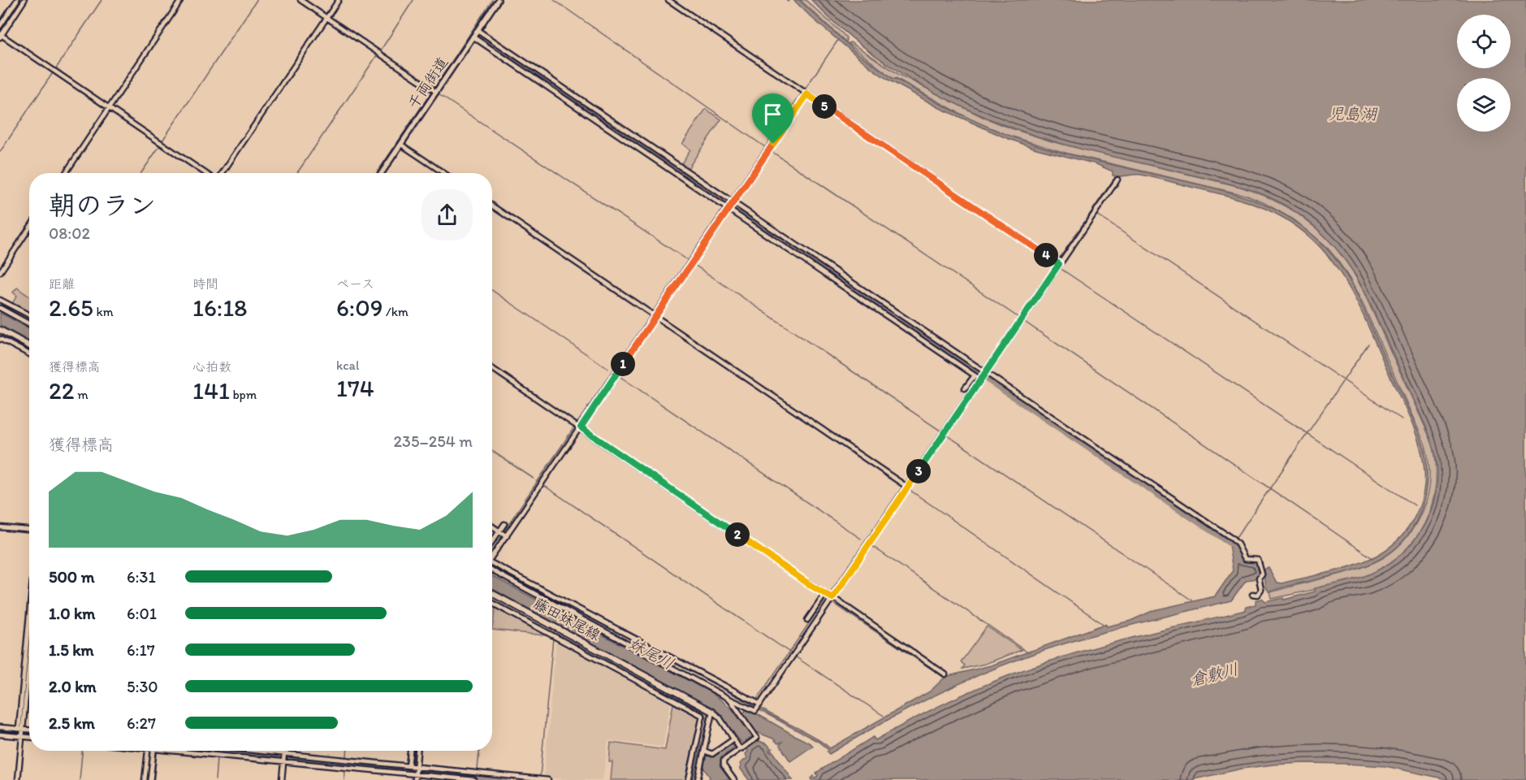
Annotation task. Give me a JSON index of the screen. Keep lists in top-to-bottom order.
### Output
{
  "streets": {
    "main road": ["藤田妹尾線"],
    "street": ["千両街道"]
  },
  "water": ["児島湖", "妹尾川", "倉敷川"],
  "page": {
    "pins": [
      "5",
      "4",
      "1",
      "3",
      "2"
    ],
    "heading": ["朝のラン", "08:02"],
    "stats": [
      ["距離", "2.65 km"],
      ["時間", "16:18"],
      ["ペース", "6:09 /km"],
      ["獲得標高", "22 m"],
      ["心拍数", "141 bpm"],
      ["kcal", "174"]
    ],
    "chart": ["獲得標高", "235–254 m"],
    "list": [
      {
        "name": "500 m",
        "note": "6:31"
      },
      {
        "name": "1.0 km",
        "note": "6:01"
      },
      {
        "name": "1.5 km",
        "note": "6:17"
      },
      {
        "name": "2.0 km",
        "note": "5:30"
      },
      {
        "name": "2.5 km",
        "note": "6:27"
      }
    ]
  }
}
